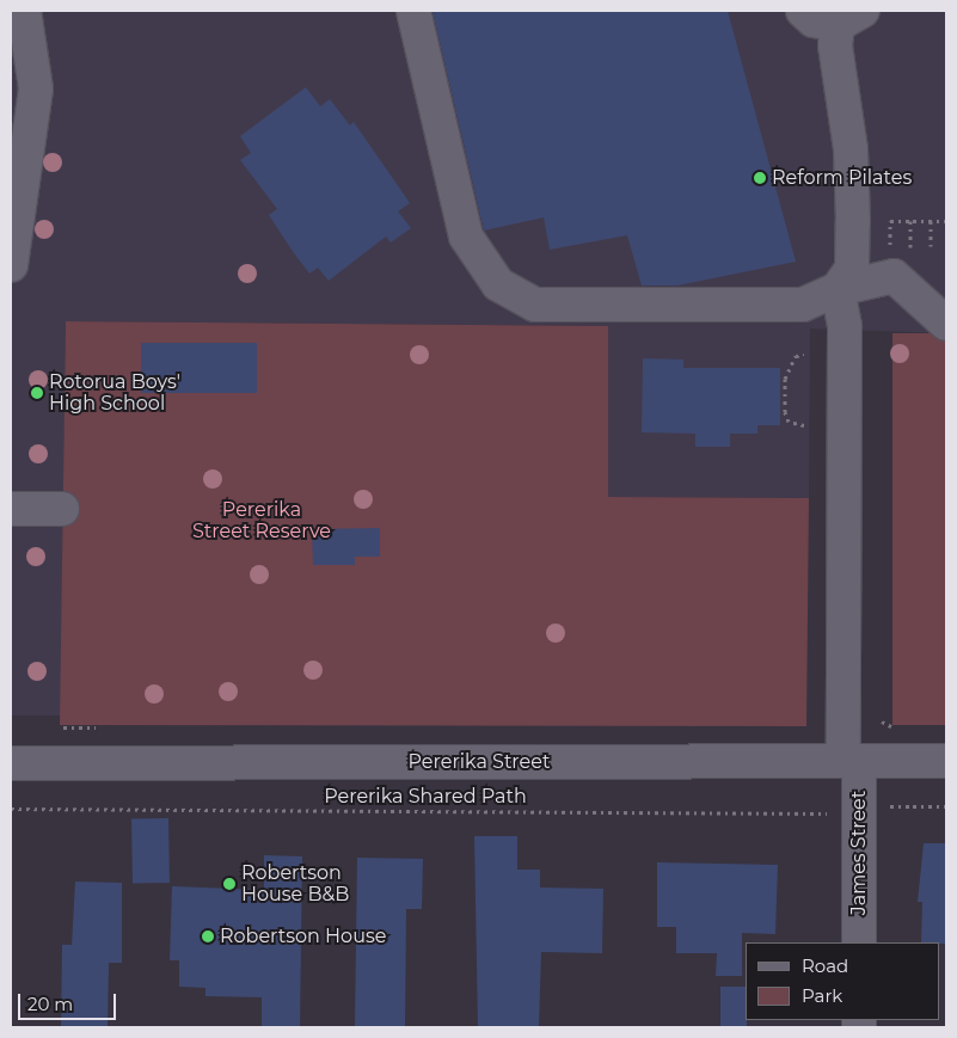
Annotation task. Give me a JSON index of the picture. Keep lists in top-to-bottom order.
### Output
{
  "streets": {
    "street": ["Pererika Street", "James Street"],
    "path": ["Pererika Shared Path"]
  },
  "crossings": [
    ["Pererika Street", "James Street"]
  ],
  "parks": ["Pererika Street Reserve"],
  "places": [
    "Reform Pilates",
    "Rotorua Boys' High School",
    "Robertson House B&B",
    "Robertson House"
  ],
  "legend": ["Road", "Park"],
  "scale_bar": "20 m"
}
